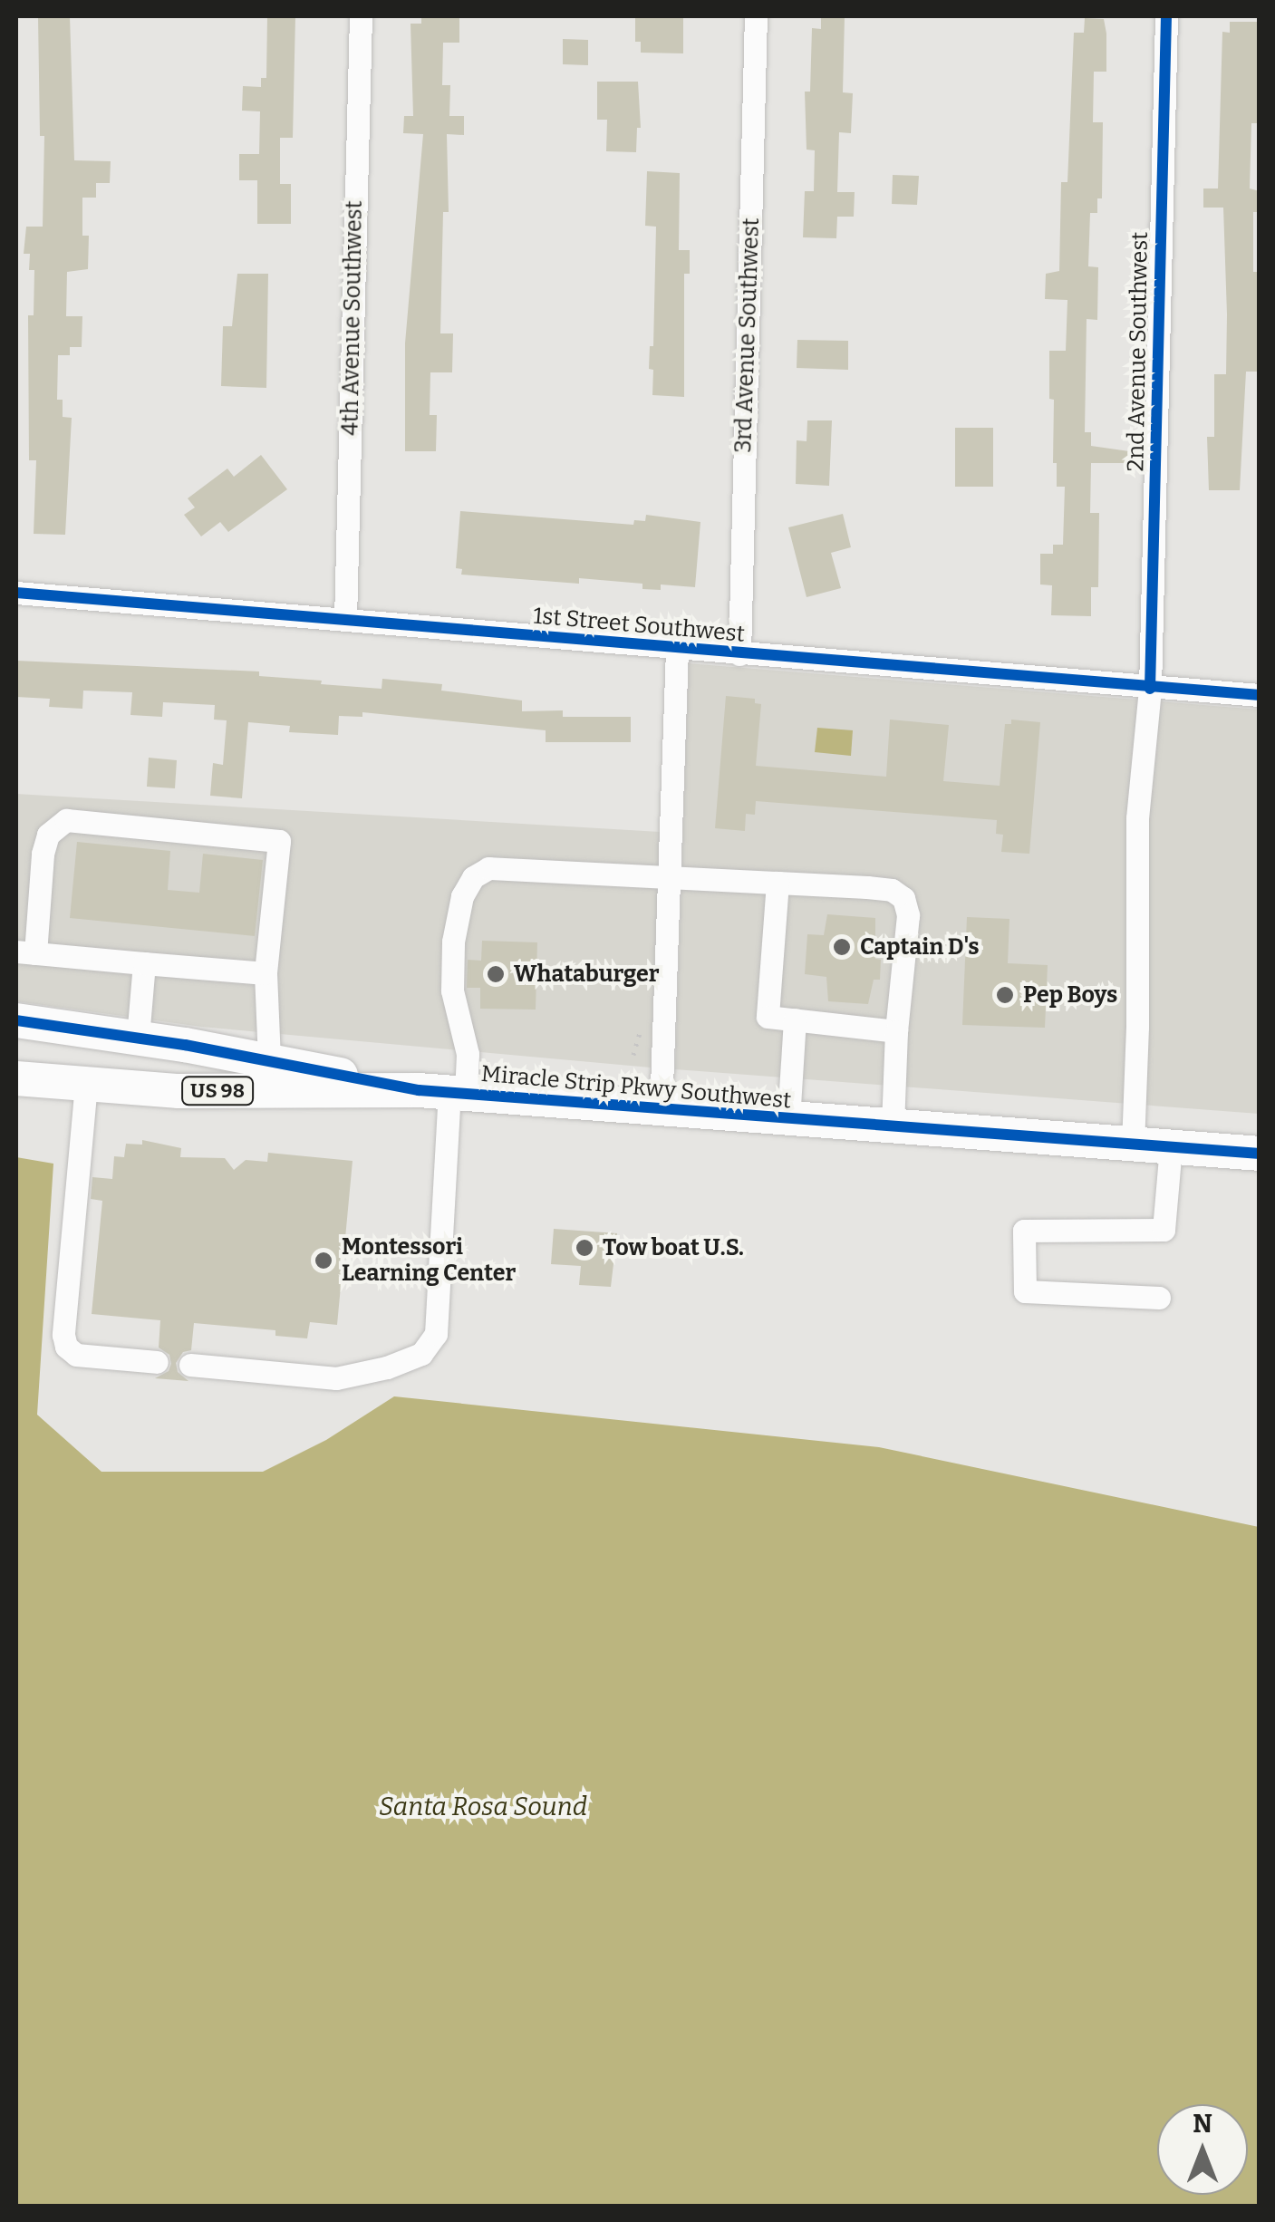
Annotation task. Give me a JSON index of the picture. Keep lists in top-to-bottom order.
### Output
{
  "streets": {
    "highway": ["Miracle Strip Pkwy Southwest", "US 98"],
    "street": [
      "4th Avenue Southwest",
      "3rd Avenue Southwest",
      "2nd Avenue Southwest",
      "1st Street Southwest"
    ]
  },
  "crossings": [
    ["4th Avenue Southwest", "1st Street Southwest"],
    ["3rd Avenue Southwest", "1st Street Southwest"],
    ["2nd Avenue Southwest", "1st Street Southwest"],
    ["2nd Avenue Southwest", "Miracle Strip Pkwy Southwest"]
  ],
  "water": ["Santa Rosa Sound"],
  "places": [
    "Captain D's",
    "Whataburger",
    "Pep Boys",
    "Tow boat U.S.",
    "Montessori Learning Center"
  ],
  "north": "top"
}
